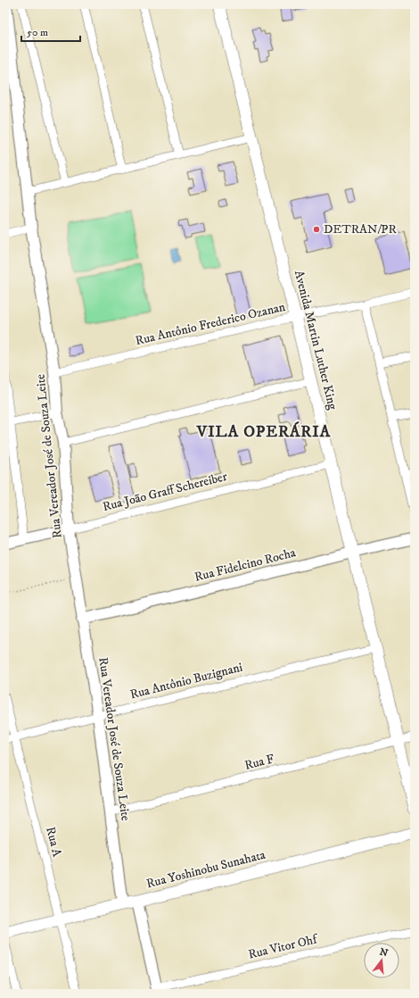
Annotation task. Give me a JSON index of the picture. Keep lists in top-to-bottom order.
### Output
{
  "streets": {
    "main road": ["Avenida Martin Luther King", "Rua Yoshinobu Sunahata"],
    "street": [
      "Rua Antônio Frederico Ozanan",
      "Rua Vereador José de Souza Leite",
      "Rua João Graff Schereiber",
      "Rua Fidelcino Rocha",
      "Rua Antônio Buzignani",
      "Rua F",
      "Rua A",
      "Rua Vitor Ohf"
    ]
  },
  "crossings": [
    ["Rua Antônio Frederico Ozanan", "Avenida Martin Luther King"],
    ["Rua Antônio Frederico Ozanan", "Rua Vereador José de Souza Leite"],
    ["Avenida Martin Luther King", "Rua João Graff Schereiber"],
    ["Avenida Martin Luther King", "Rua Fidelcino Rocha"],
    ["Avenida Martin Luther King", "Rua Antônio Buzignani"],
    ["Avenida Martin Luther King", "Rua F"],
    ["Rua Vereador José de Souza Leite", "Rua João Graff Schereiber"],
    ["Rua Vereador José de Souza Leite", "Rua Fidelcino Rocha"],
    ["Rua Vereador José de Souza Leite", "Rua Antônio Buzignani"],
    ["Rua Vereador José de Souza Leite", "Rua F"],
    ["Rua Vereador José de Souza Leite", "Rua Yoshinobu Sunahata"],
    ["Rua Antônio Buzignani", "Rua A"],
    ["Rua A", "Rua Yoshinobu Sunahata"]
  ],
  "districts": ["VILA OPERÁRIA"],
  "places": ["DETRAN/PR"],
  "scale_bar": "50 m",
  "north": "top"
}
